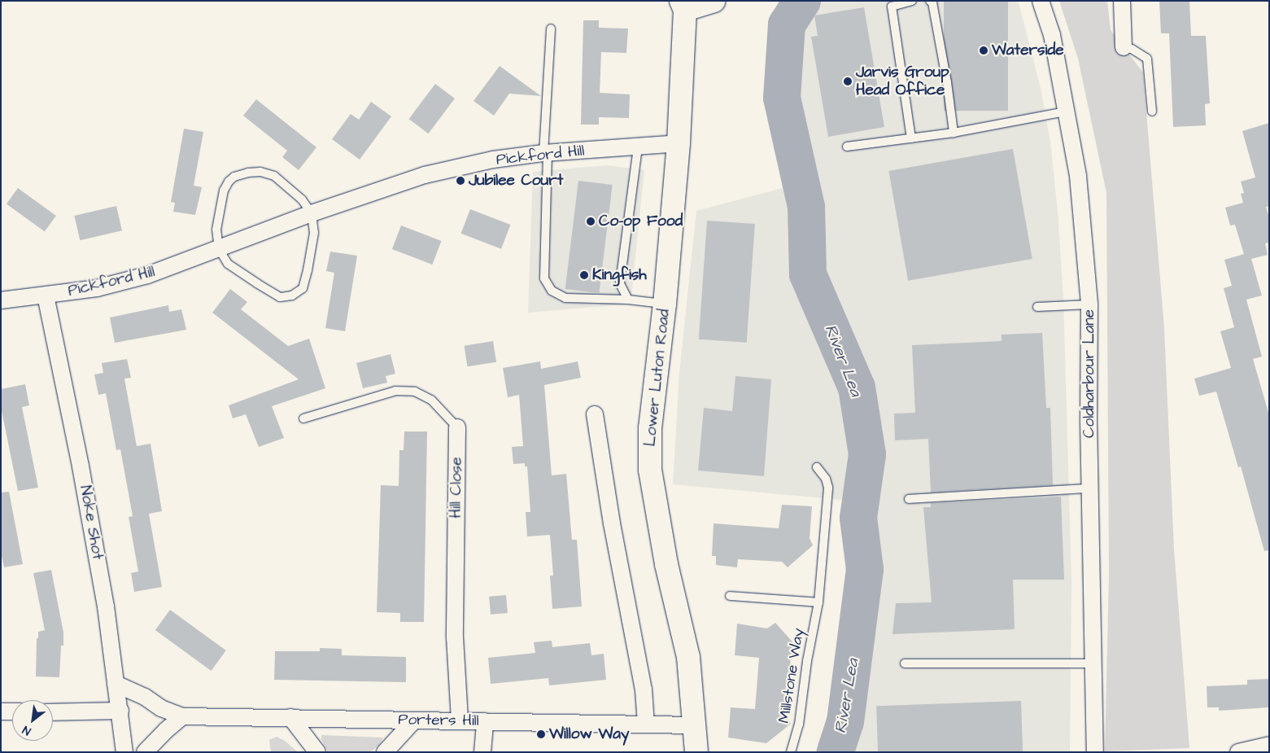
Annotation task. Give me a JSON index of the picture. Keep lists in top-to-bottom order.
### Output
{
  "streets": {
    "main road": ["Lower Luton Road"],
    "street": [
      "Pickford Hill",
      "Coldharbour Lane",
      "Hill Close",
      "Noke Shot",
      "Porters Hill"
    ],
    "lane": ["Millstone Way"]
  },
  "crossings": [
    ["Pickford Hill", "Lower Luton Road"],
    ["Pickford Hill", "Noke Shot"],
    ["Lower Luton Road", "Porters Hill"],
    ["Hill Close", "Porters Hill"],
    ["Noke Shot", "Porters Hill"]
  ],
  "water": ["River Lea"],
  "places": [
    "Waterside",
    "Jarvis Group Head Office",
    "Jubilee Court",
    "Co-op Food",
    "Kingfish",
    "Willow Way"
  ],
  "north": "bottom left"
}
